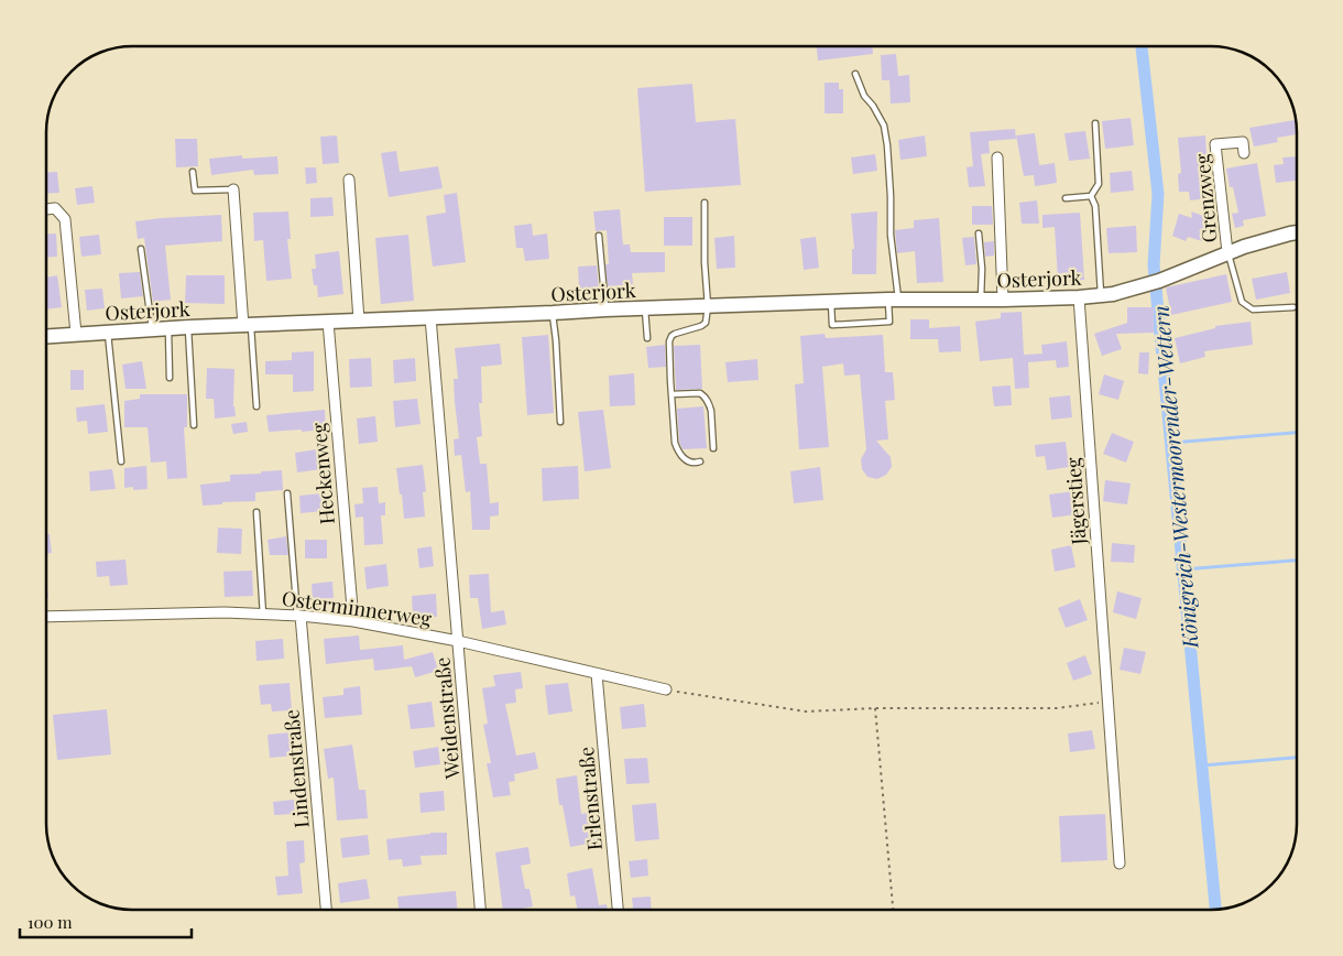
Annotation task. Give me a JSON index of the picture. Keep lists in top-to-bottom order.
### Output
{
  "streets": {
    "main road": ["Osterjork"],
    "street": [
      "Grenzweg",
      "Heckenweg",
      "Jägerstieg",
      "Osterminnerweg",
      "Weidenstraße",
      "Lindenstraße",
      "Erlenstraße"
    ]
  },
  "crossings": [
    ["Grenzweg", "Osterjork"],
    ["Osterjork", "Heckenweg"],
    ["Osterjork", "Jägerstieg"],
    ["Osterjork", "Weidenstraße"],
    ["Heckenweg", "Osterminnerweg"],
    ["Osterminnerweg", "Weidenstraße"],
    ["Osterminnerweg", "Lindenstraße"],
    ["Osterminnerweg", "Erlenstraße"]
  ],
  "water": ["Königreich-Westermoorender-Wettern"],
  "scale_bar": "100 m"
}
